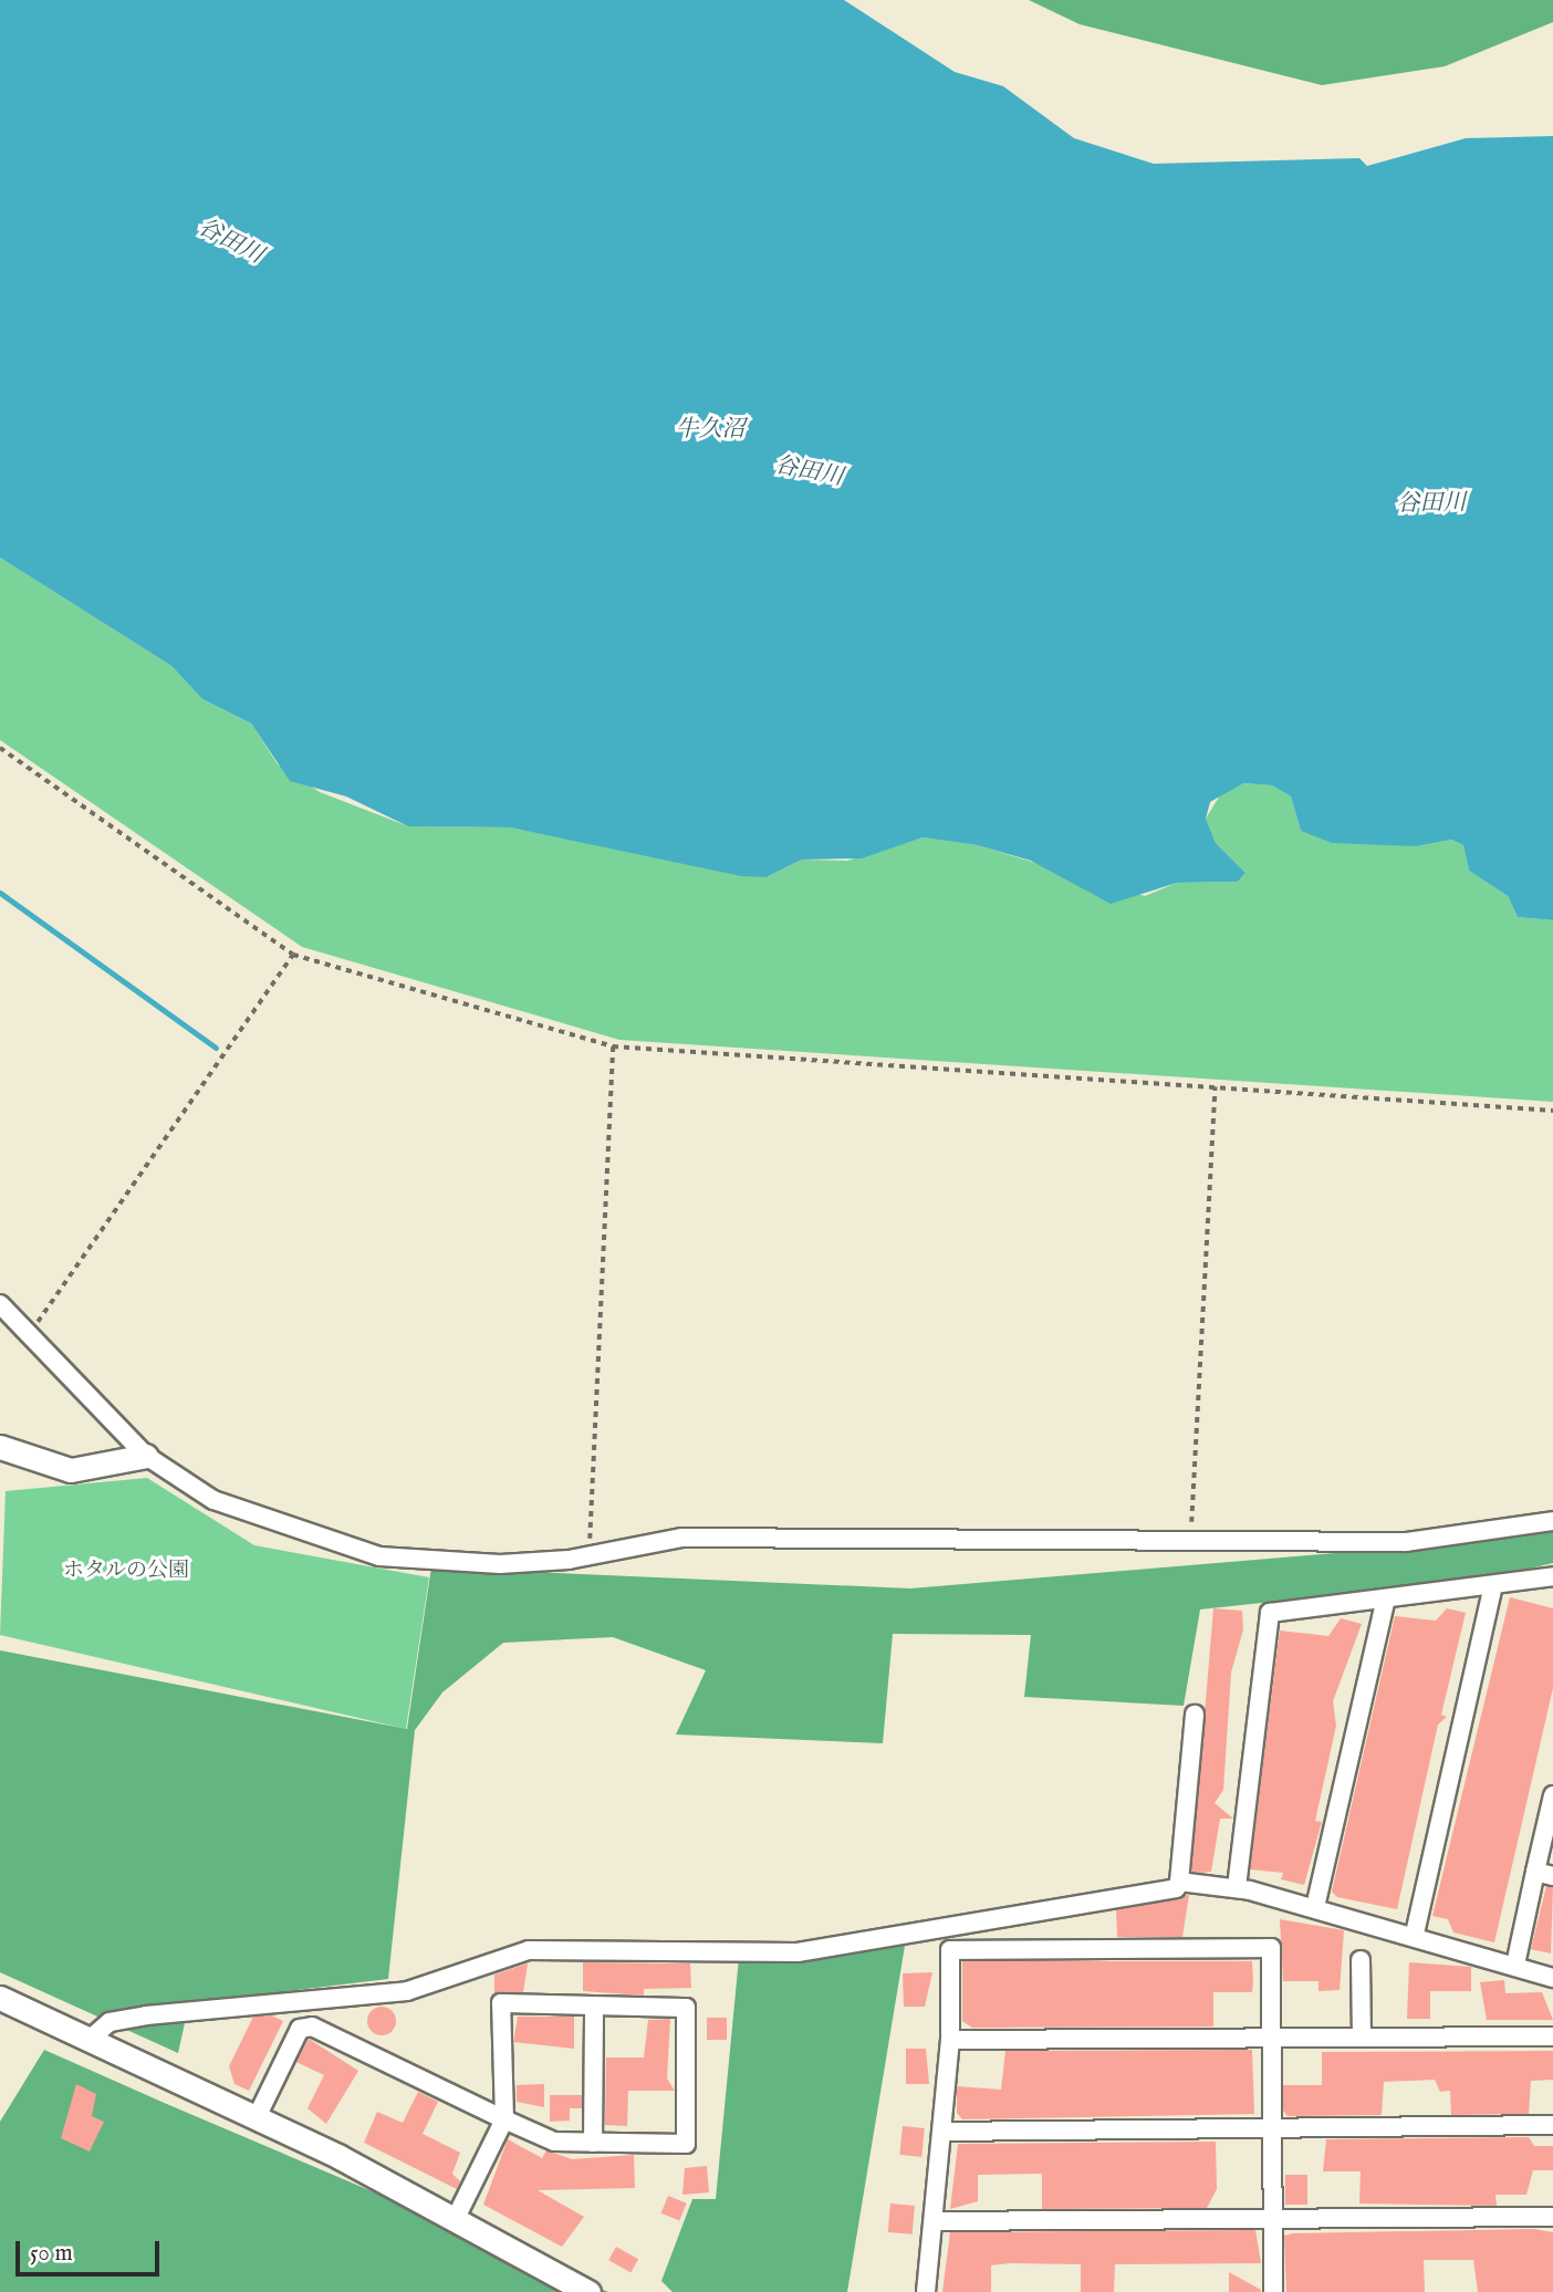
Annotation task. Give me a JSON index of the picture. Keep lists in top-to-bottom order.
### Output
{
  "water": ["谷田川", "牛久沼"],
  "parks": ["ホタルの公園"],
  "scale_bar": "50 m"
}
